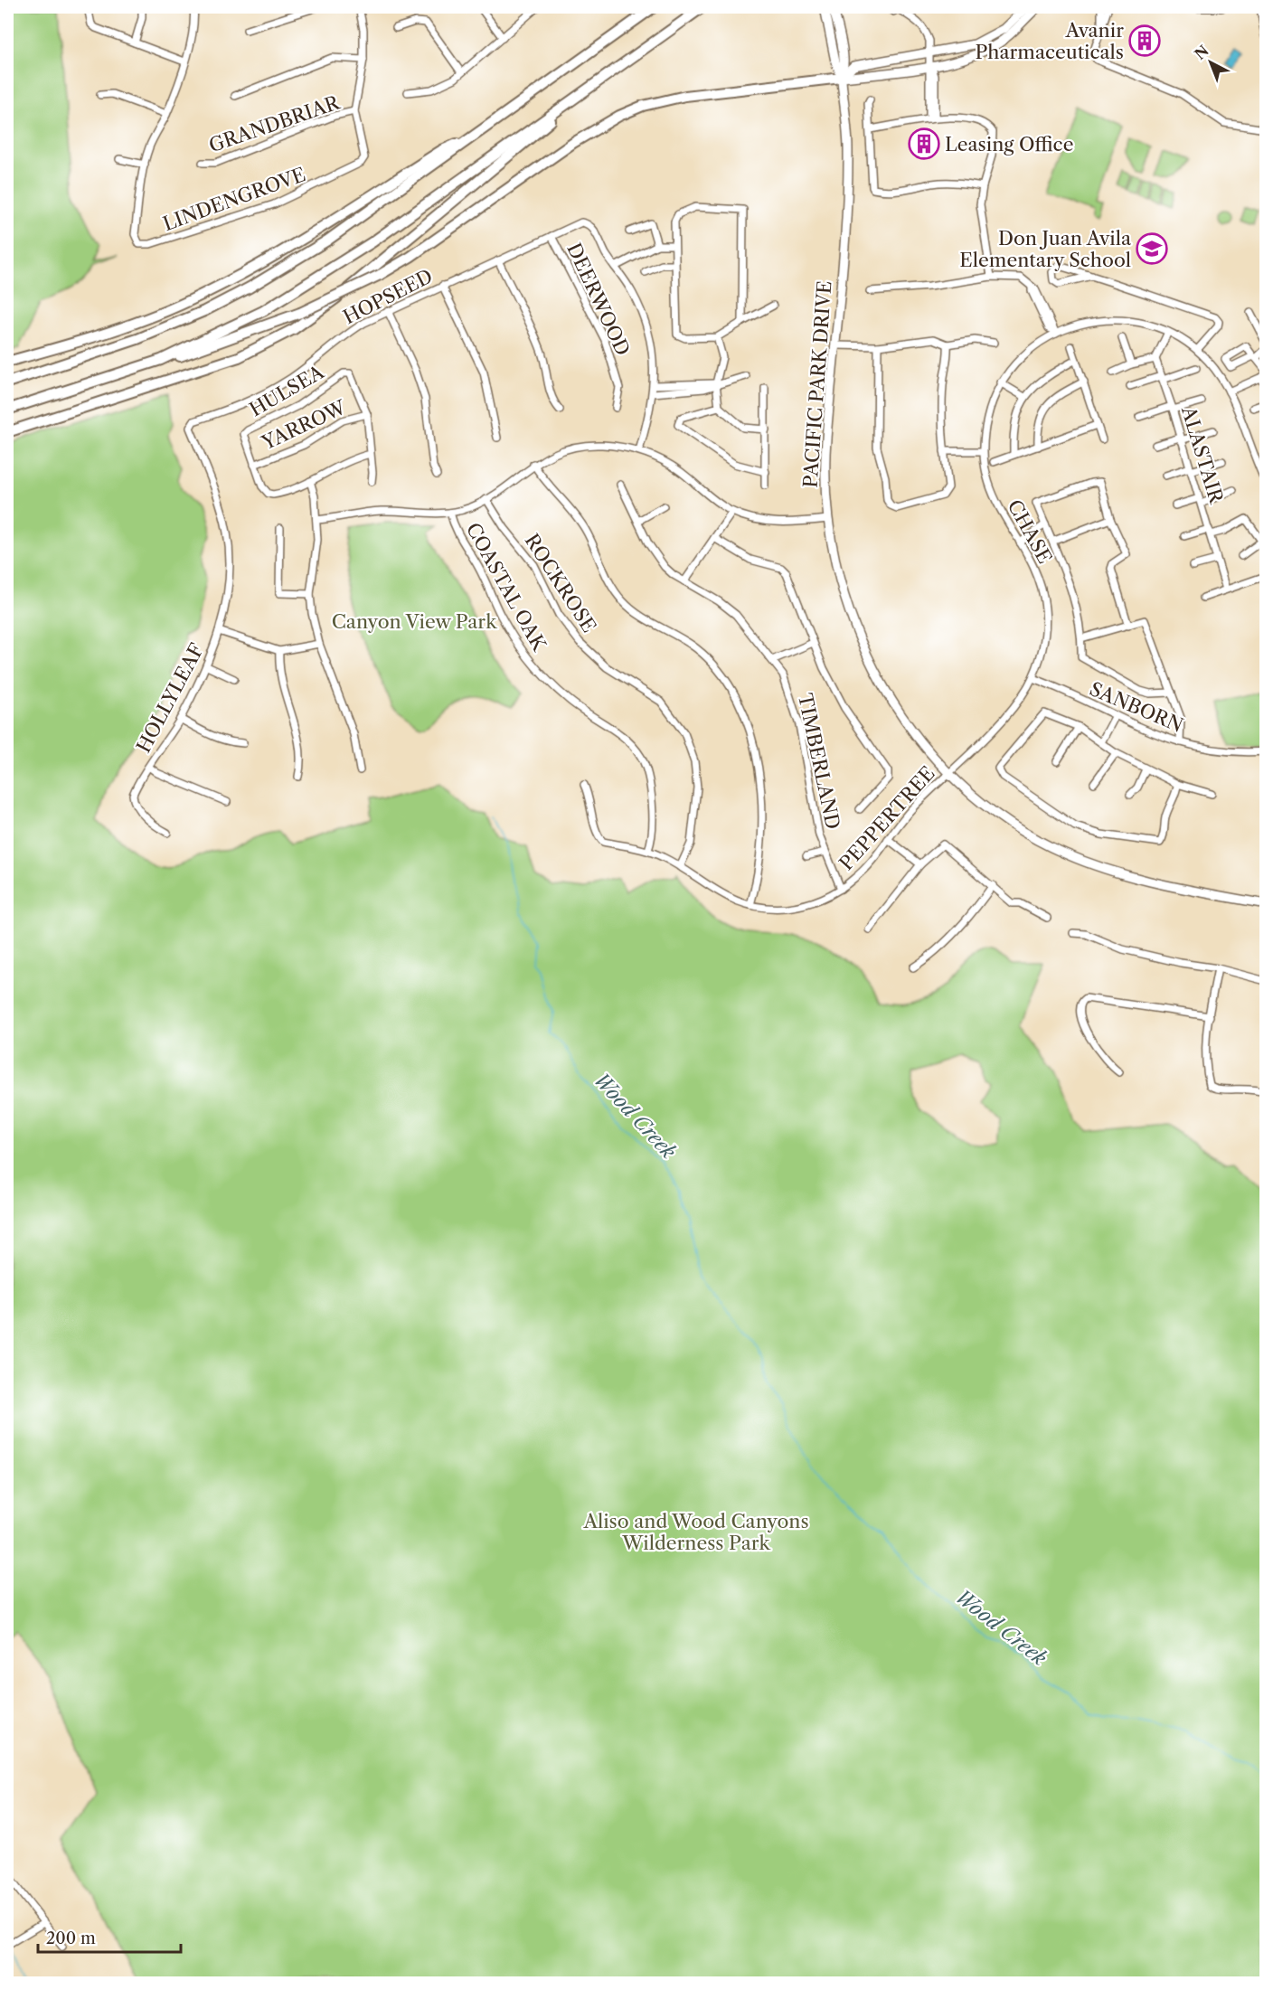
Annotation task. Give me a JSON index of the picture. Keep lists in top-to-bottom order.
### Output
{
  "streets": {
    "main road": ["PACIFIC PARK DRIVE"],
    "street": [
      "GRANDBRIAR",
      "LINDENGROVE",
      "HOPSEED",
      "DEERWOOD",
      "HULSEA",
      "YARROW",
      "ALASTAIR",
      "CHASE",
      "ROCKROSE",
      "COASTAL OAK",
      "HOLLYLEAF",
      "SANBORN",
      "TIMBERLAND",
      "PEPPERTREE"
    ]
  },
  "crossings": [
    ["GRANDBRIAR", "LINDENGROVE"],
    ["HOPSEED", "DEERWOOD"],
    ["HOPSEED", "HOLLYLEAF"],
    ["PACIFIC PARK DRIVE", "CHASE"],
    ["PACIFIC PARK DRIVE", "PEPPERTREE"],
    ["HULSEA", "YARROW"],
    ["CHASE", "SANBORN"],
    ["CHASE", "PEPPERTREE"],
    ["ROCKROSE", "PEPPERTREE"],
    ["COASTAL OAK", "PEPPERTREE"],
    ["TIMBERLAND", "PEPPERTREE"]
  ],
  "water": ["Wood Creek"],
  "parks": ["Canyon View Park", "Aliso and Wood Canyons Wilderness Park"],
  "places": {
    "building": ["Avanir Pharmaceuticals", "Leasing Office"],
    "school or university": ["Don Juan Avila Elementary School"]
  },
  "scale_bar": "200 m",
  "north": "top left"
}
